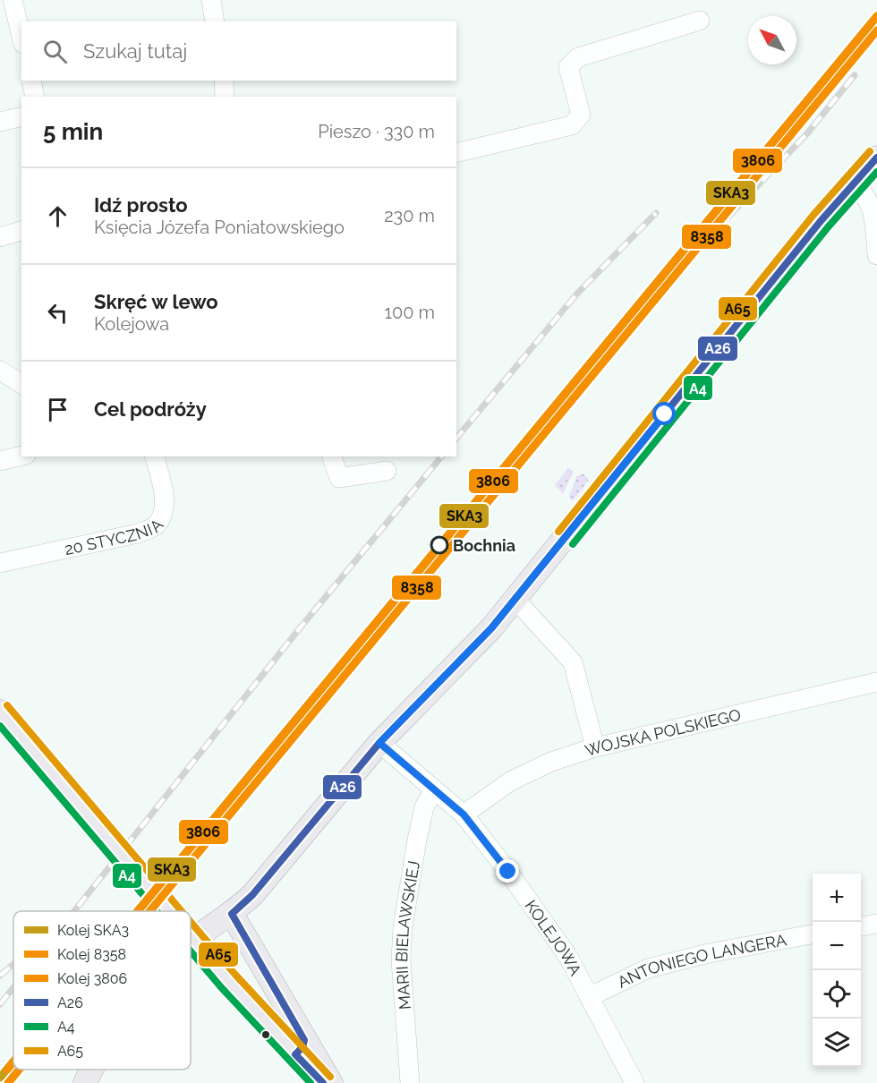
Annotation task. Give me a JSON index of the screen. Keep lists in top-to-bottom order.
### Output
{
  "streets": {
    "street": [
      "20 STYCZNIA",
      "WOJSKA POLSKIEGO",
      "MARII BIELAWSKIEJ",
      "KOLEJOWA",
      "ANTONIEGO LANGERA"
    ]
  },
  "crossings": [
    ["WOJSKA POLSKIEGO", "KOLEJOWA"],
    ["MARII BIELAWSKIEJ", "KOLEJOWA"],
    ["KOLEJOWA", "ANTONIEGO LANGERA"]
  ],
  "places": ["Bochnia"],
  "lines": [
    "rail line SKA3",
    "rail line 3806",
    "rail line 8358",
    "transit line A65",
    "transit line A26",
    "transit line A4"
  ],
  "legend": [
    "Kolej SKA3",
    "Kolej 8358",
    "Kolej 3806",
    "A26",
    "A4",
    "A65"
  ],
  "north": "top left",
  "page": {
    "search": "Szukaj tutaj",
    "heading": ["5 min", "Pieszo · 330 m"],
    "list": [
      ["Idź prosto", "Księcia Józefa Poniatowskiego", "230 m"],
      ["Skręć w lewo", "Kolejowa", "100 m"],
      "Cel podróży"
    ],
    "map_buttons": ["+", "−"]
  }
}
